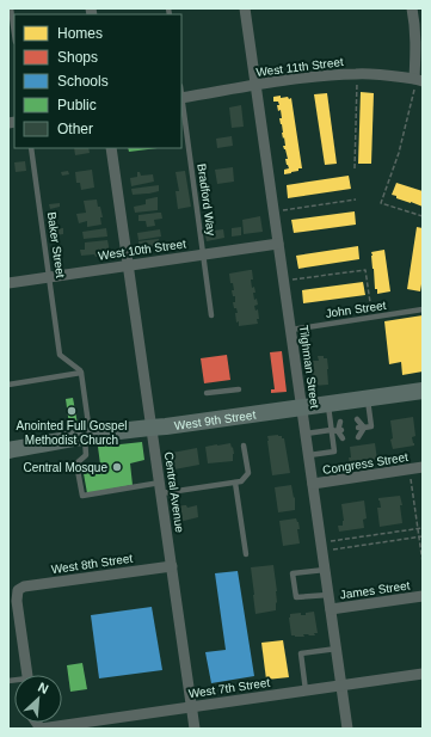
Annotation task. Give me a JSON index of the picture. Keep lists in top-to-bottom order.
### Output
{
  "streets": {
    "main road": ["West 9th Street"],
    "street": [
      "West 11th Street",
      "West 10th Street",
      "Tilghman Street",
      "Congress Street",
      "Central Avenue",
      "West 8th Street",
      "James Street",
      "West 7th Street"
    ],
    "lane": ["Bradford Way", "Baker Street", "John Street"]
  },
  "crossings": [
    ["West 11th Street", "Bradford Way"],
    ["West 11th Street", "Tilghman Street"],
    ["Bradford Way", "West 10th Street"],
    ["Baker Street", "West 10th Street"],
    ["West 10th Street", "Tilghman Street"],
    ["West 10th Street", "Central Avenue"],
    ["John Street", "Tilghman Street"],
    ["Tilghman Street", "West 9th Street"],
    ["Tilghman Street", "Congress Street"],
    ["Tilghman Street", "James Street"],
    ["Tilghman Street", "West 7th Street"],
    ["West 9th Street", "Central Avenue"],
    ["Central Avenue", "West 8th Street"],
    ["Central Avenue", "West 7th Street"]
  ],
  "places": ["Anointed Full Gospel Methodist Church", "Central Mosque"],
  "legend": [
    "Homes",
    "Shops",
    "Schools",
    "Public",
    "Other"
  ],
  "north": "top right"
}
